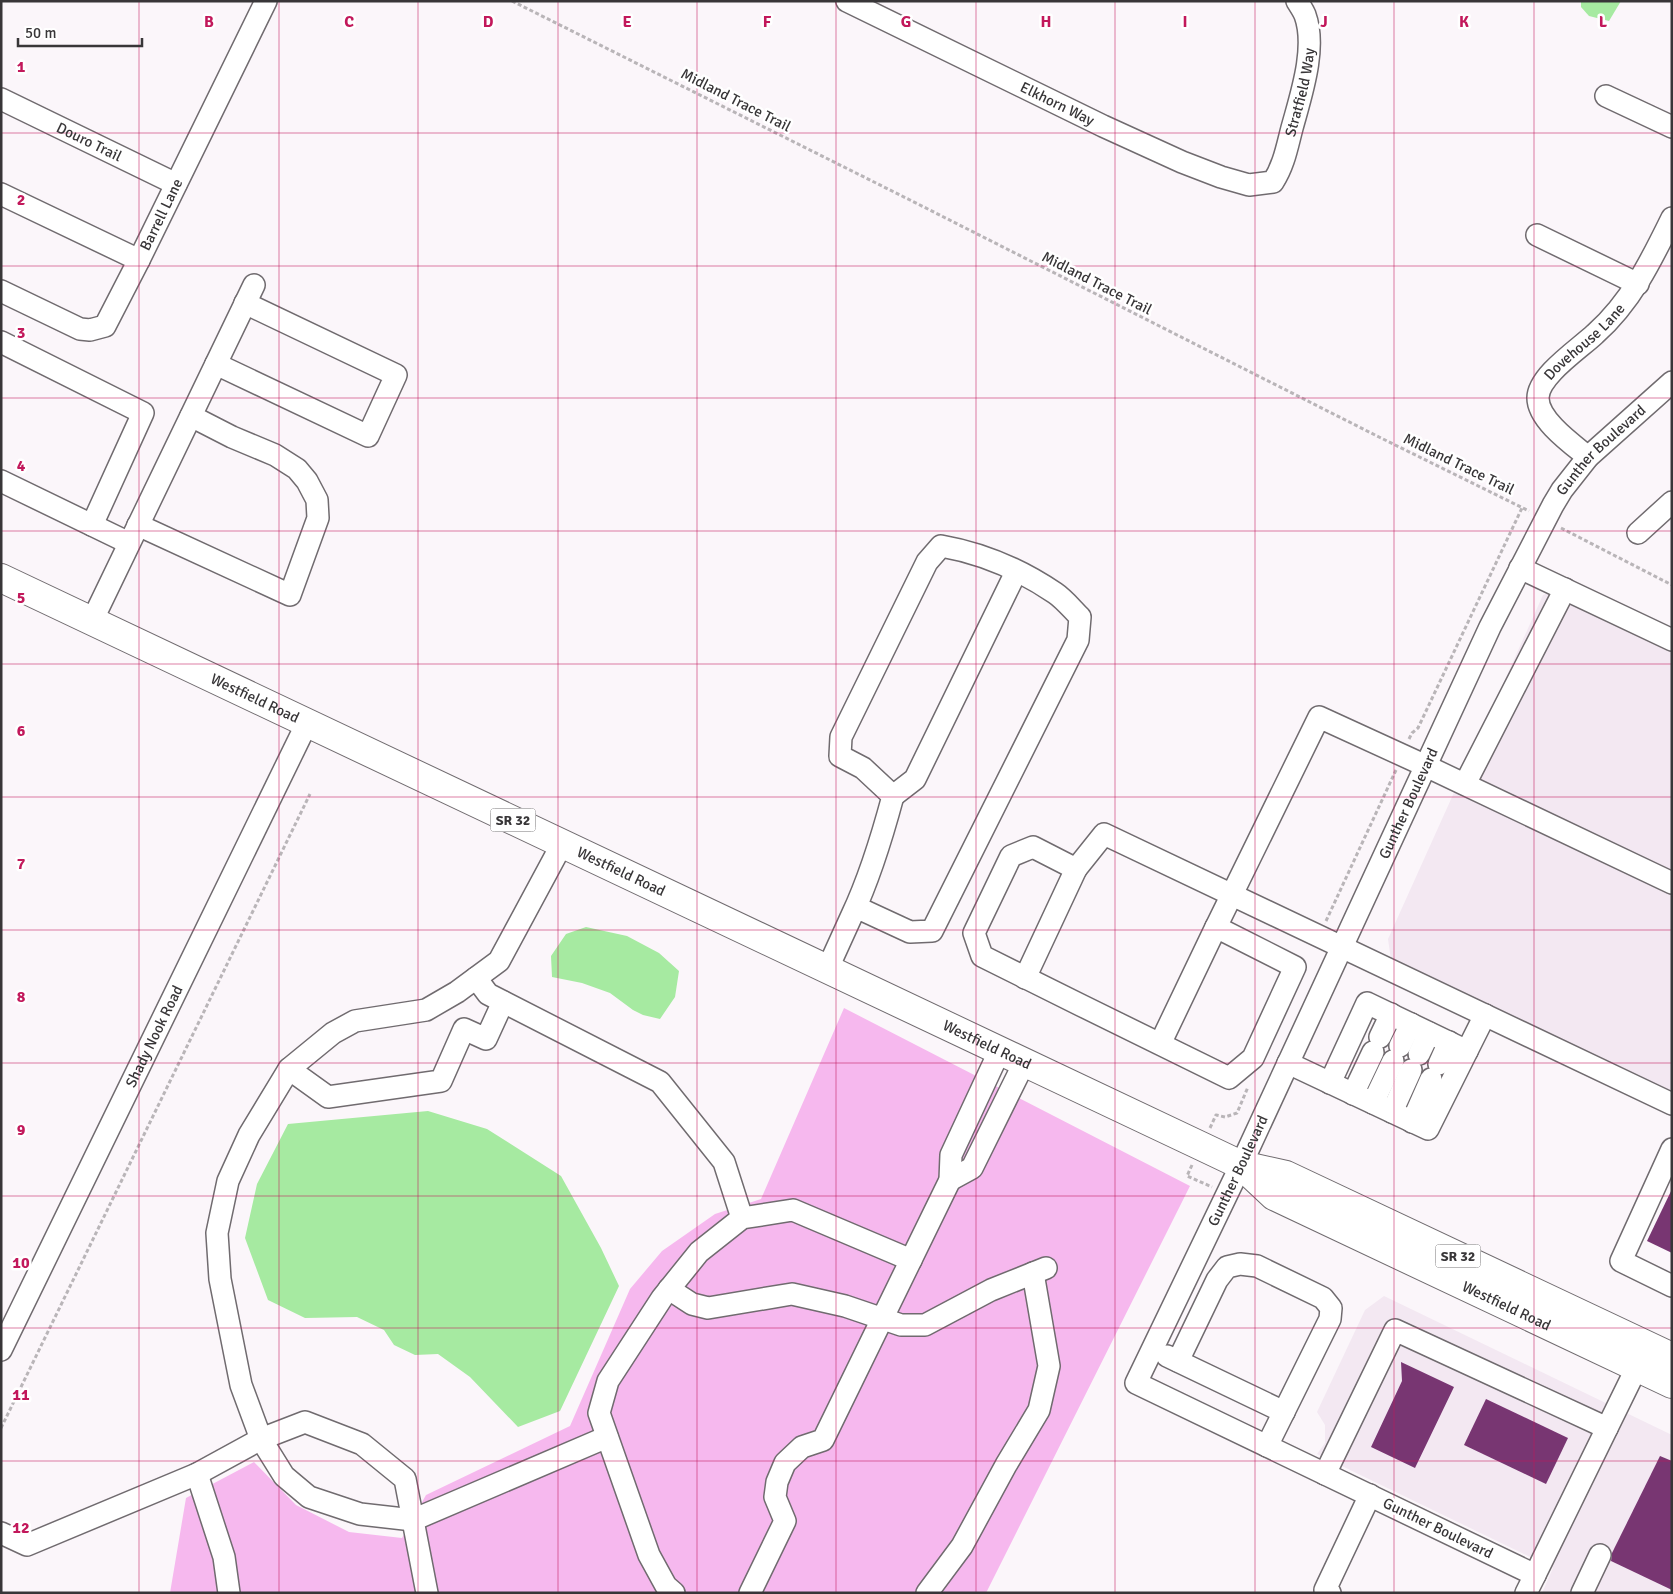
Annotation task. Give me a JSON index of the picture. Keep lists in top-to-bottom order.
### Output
{
  "streets": {
    "main road": ["Westfield Road", "SR 32"],
    "street": [
      "Stratfield Way",
      "Elkhorn Way",
      "Douro Trail",
      "Barrell Lane",
      "Dovehouse Lane",
      "Gunther Boulevard",
      "Shady Nook Road"
    ],
    "path": ["Midland Trace Trail"]
  },
  "crossings": [
    ["Stratfield Way", "Elkhorn Way"],
    ["Midland Trace Trail", "Gunther Boulevard"],
    ["Douro Trail", "Barrell Lane"],
    ["Dovehouse Lane", "Gunther Boulevard"],
    ["Gunther Boulevard", "Westfield Road"],
    ["Westfield Road", "Shady Nook Road"]
  ],
  "scale_bar": "50 m",
  "grid": {
    "columns": [
      "B",
      "C",
      "D",
      "E",
      "F",
      "G",
      "H",
      "I",
      "J",
      "K",
      "L"
    ],
    "rows": [
      "1",
      "2",
      "3",
      "4",
      "5",
      "6",
      "7",
      "8",
      "9",
      "10",
      "11",
      "12"
    ]
  }
}
